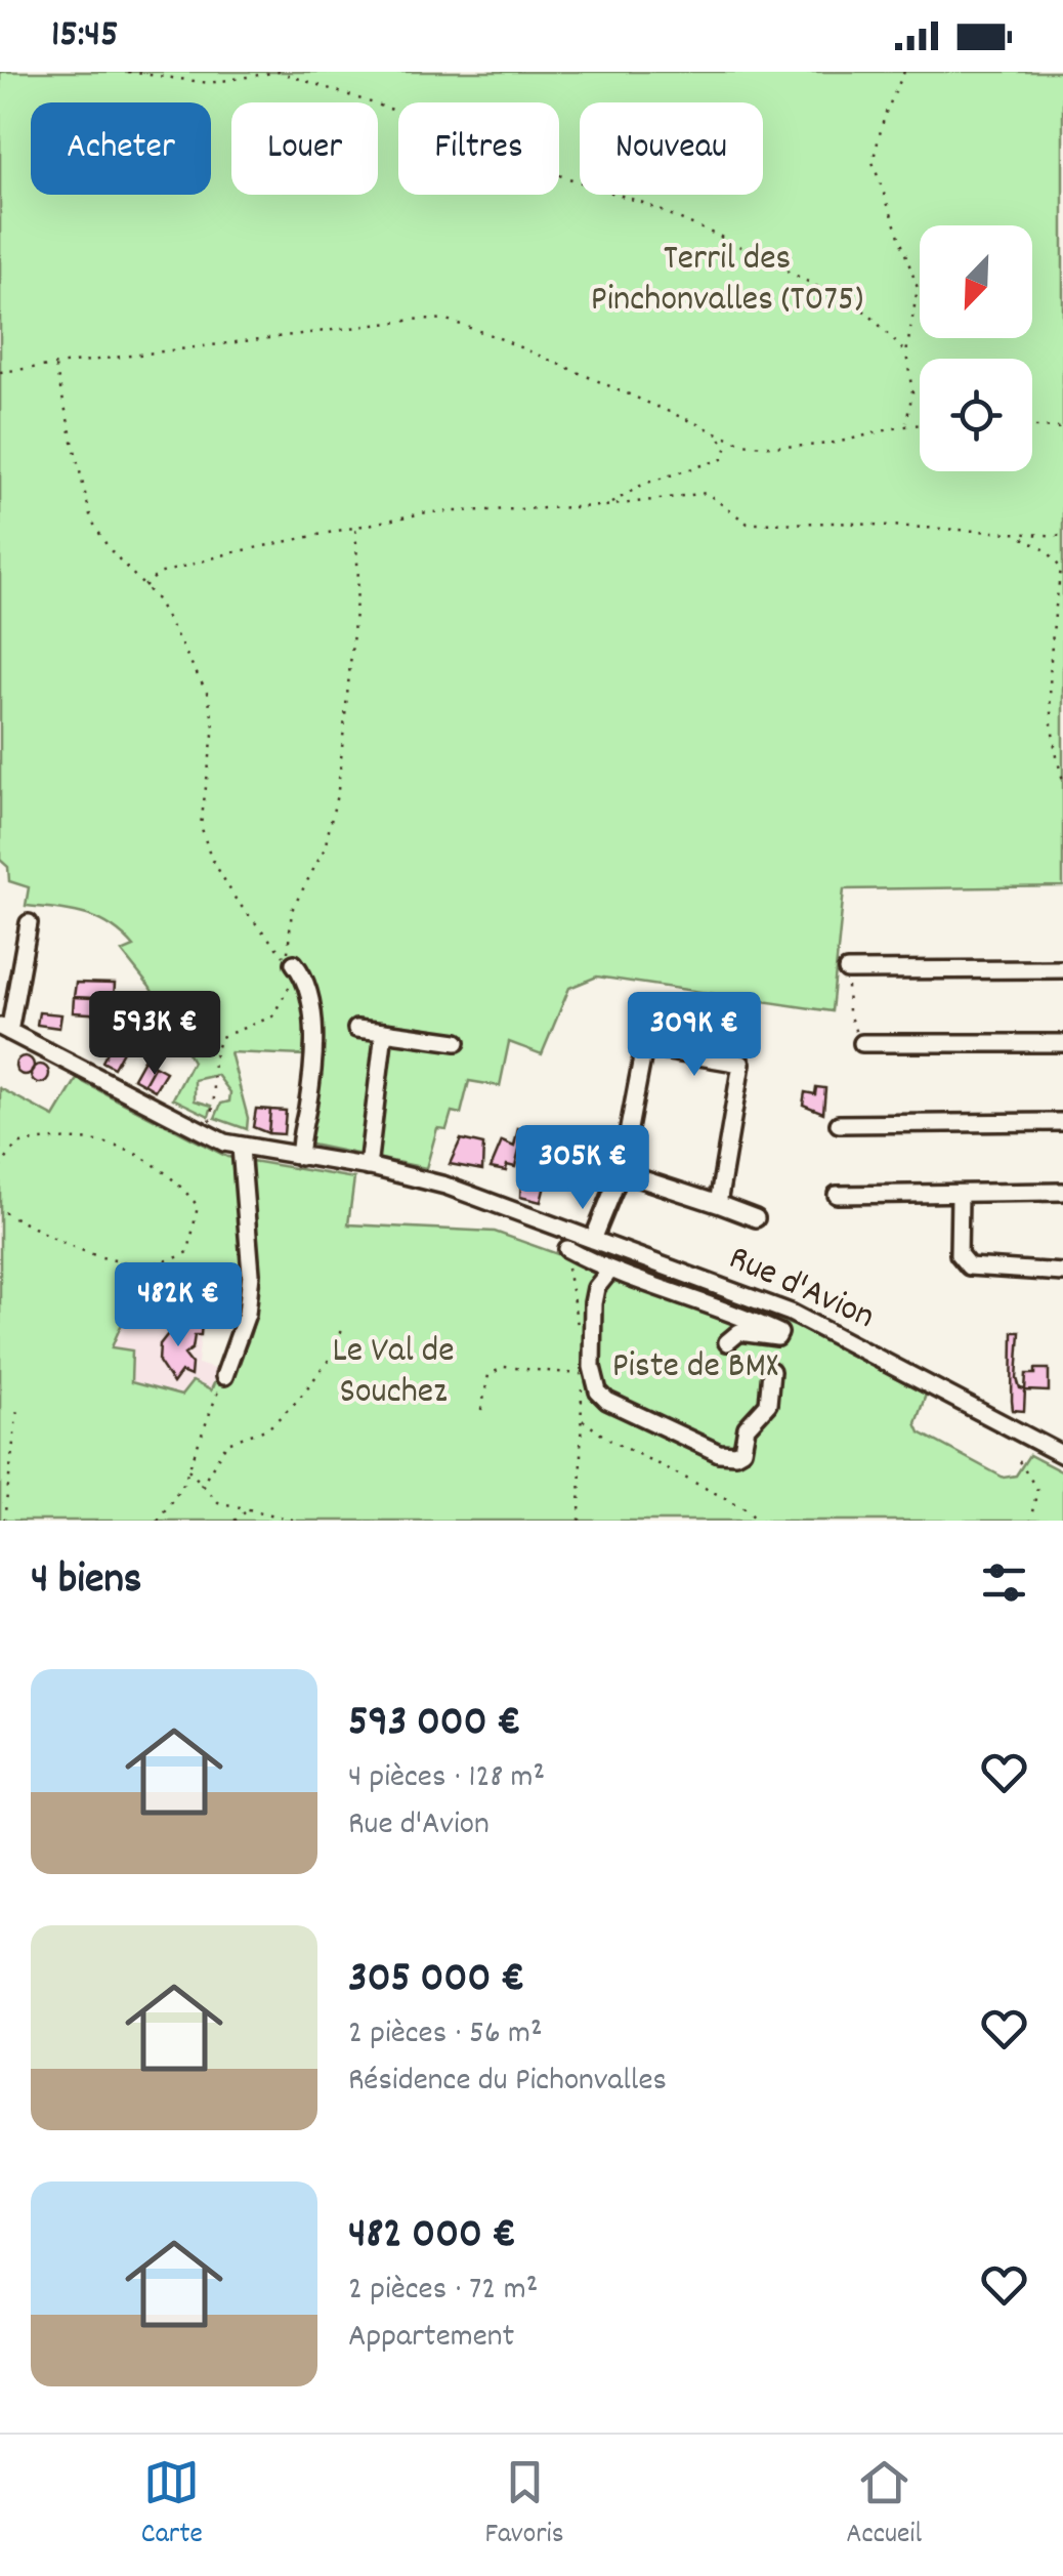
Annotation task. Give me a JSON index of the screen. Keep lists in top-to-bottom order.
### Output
{
  "streets": {
    "street": ["Rue d'Avion"]
  },
  "parks": ["Terril des Pinchonvalles (T075)", "Le Val de Souchez", "Piste de BMX"],
  "north": "bottom left",
  "page": {
    "status": "15:45",
    "chip": [
      "Acheter",
      "Louer",
      "Filtres",
      "Nouveau"
    ],
    "price": [
      "593K €",
      "309K €",
      "305K €",
      "482K €"
    ],
    "heading": "4 biens",
    "list": [
      {
        "name": "593 000 €",
        "note": "4 pièces · 128 m² · Rue d'Avion"
      },
      {
        "name": "305 000 €",
        "note": "2 pièces · 56 m² · Résidence du Pichonvalles"
      },
      {
        "name": "482 000 €",
        "note": "2 pièces · 72 m² · Appartement"
      }
    ],
    "tabs": ["Carte", "Favoris", "Accueil"]
  }
}
